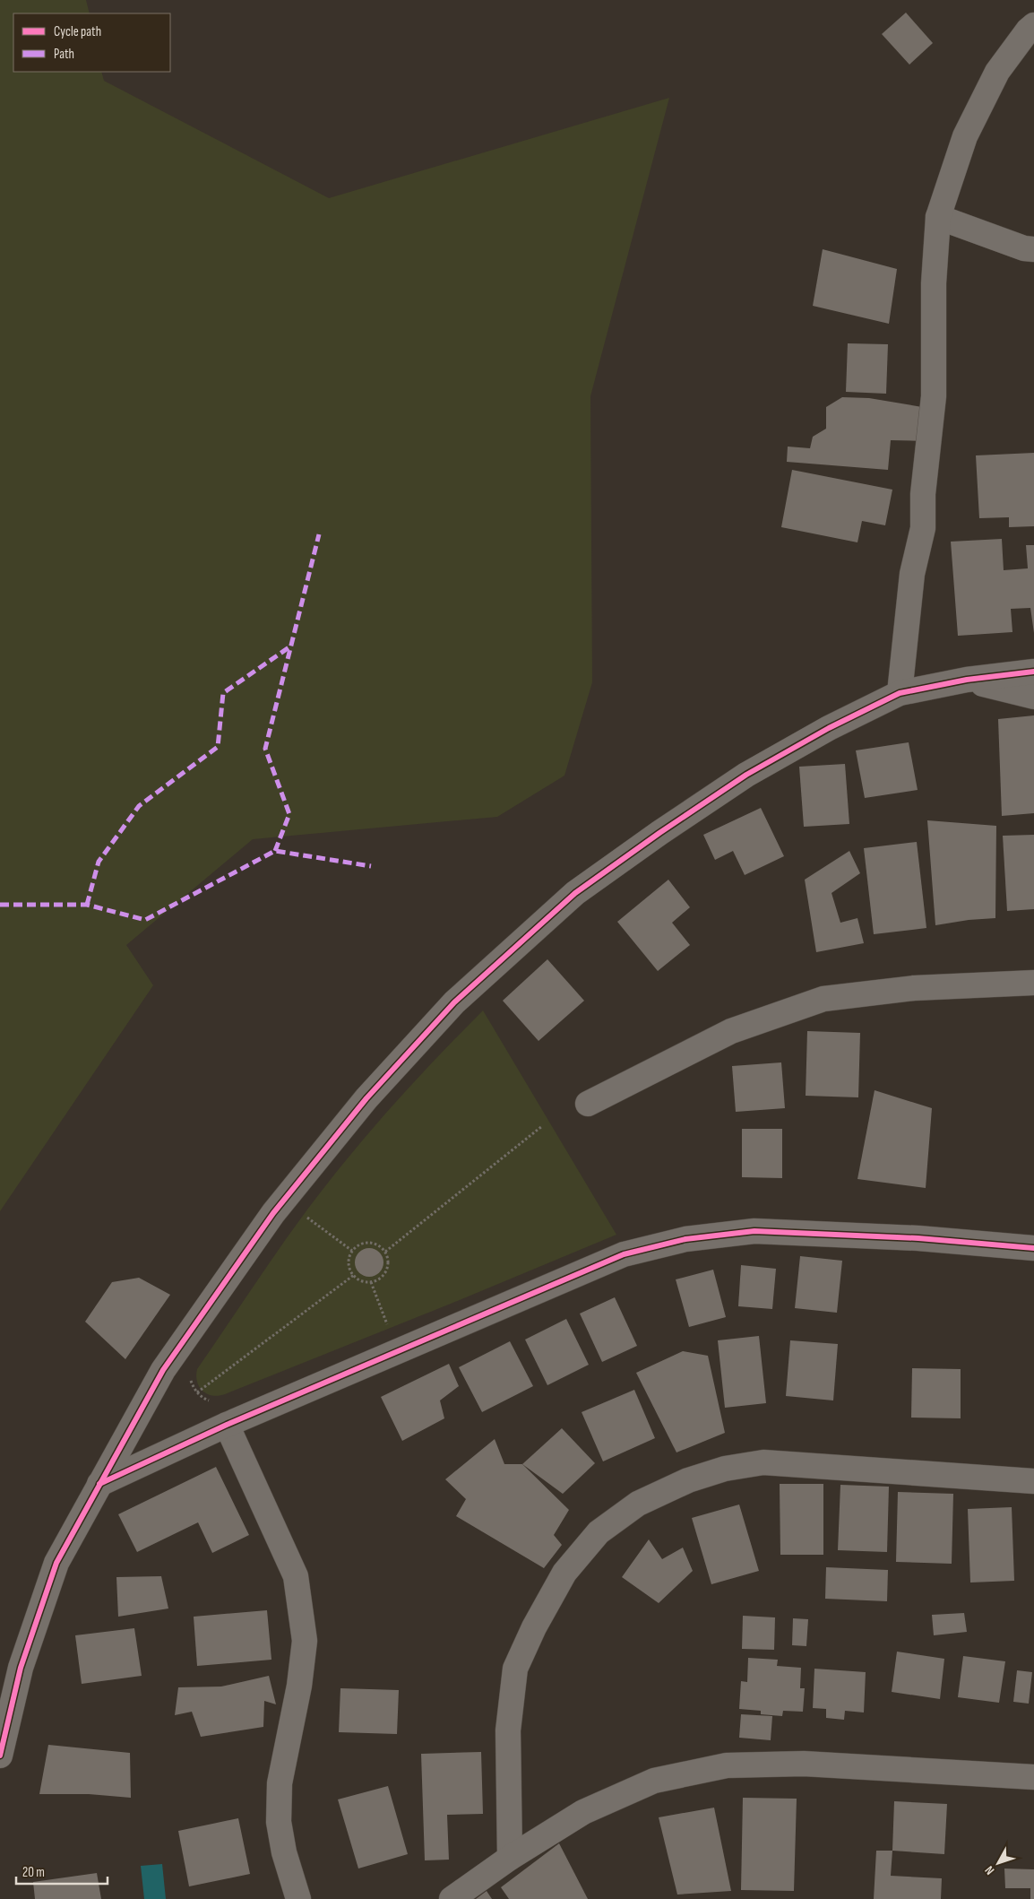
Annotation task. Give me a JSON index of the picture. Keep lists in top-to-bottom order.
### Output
{
  "legend": ["Cycle path", "Path"],
  "scale_bar": "20 m",
  "north": "bottom left"
}
